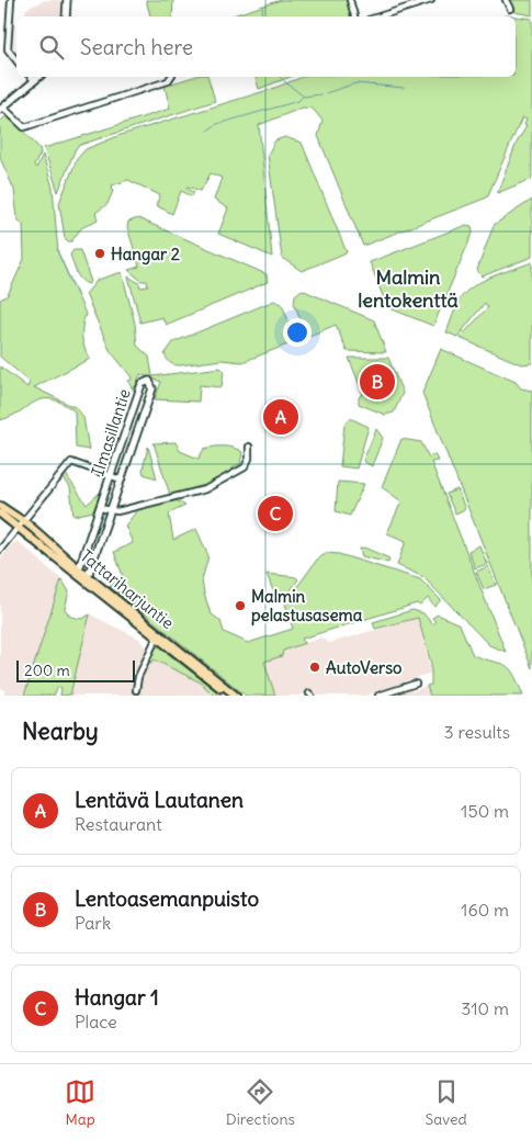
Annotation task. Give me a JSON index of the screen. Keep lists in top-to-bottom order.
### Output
{
  "streets": {
    "main road": ["Ilmasillantie", "Tattariharjuntie"]
  },
  "crossings": [
    ["Ilmasillantie", "Tattariharjuntie"]
  ],
  "districts": ["Malmin lentokenttä"],
  "places": ["Hangar 2", "Malmin pelastusasema", "AutoVerso"],
  "scale_bar": "200 m",
  "page": {
    "search": "Search here",
    "pins": ["B", "A", "C"],
    "scale": "200 m",
    "heading": ["Nearby", "3 results"],
    "list": [
      {
        "mark": "A",
        "name": "Lentävä Lautanen",
        "note": "Restaurant",
        "value": "150 m"
      },
      {
        "mark": "B",
        "name": "Lentoasemanpuisto",
        "note": "Park",
        "value": "160 m"
      },
      {
        "mark": "C",
        "name": "Hangar 1",
        "note": "Place",
        "value": "310 m"
      }
    ],
    "nav": ["Map", "Directions", "Saved"]
  }
}
